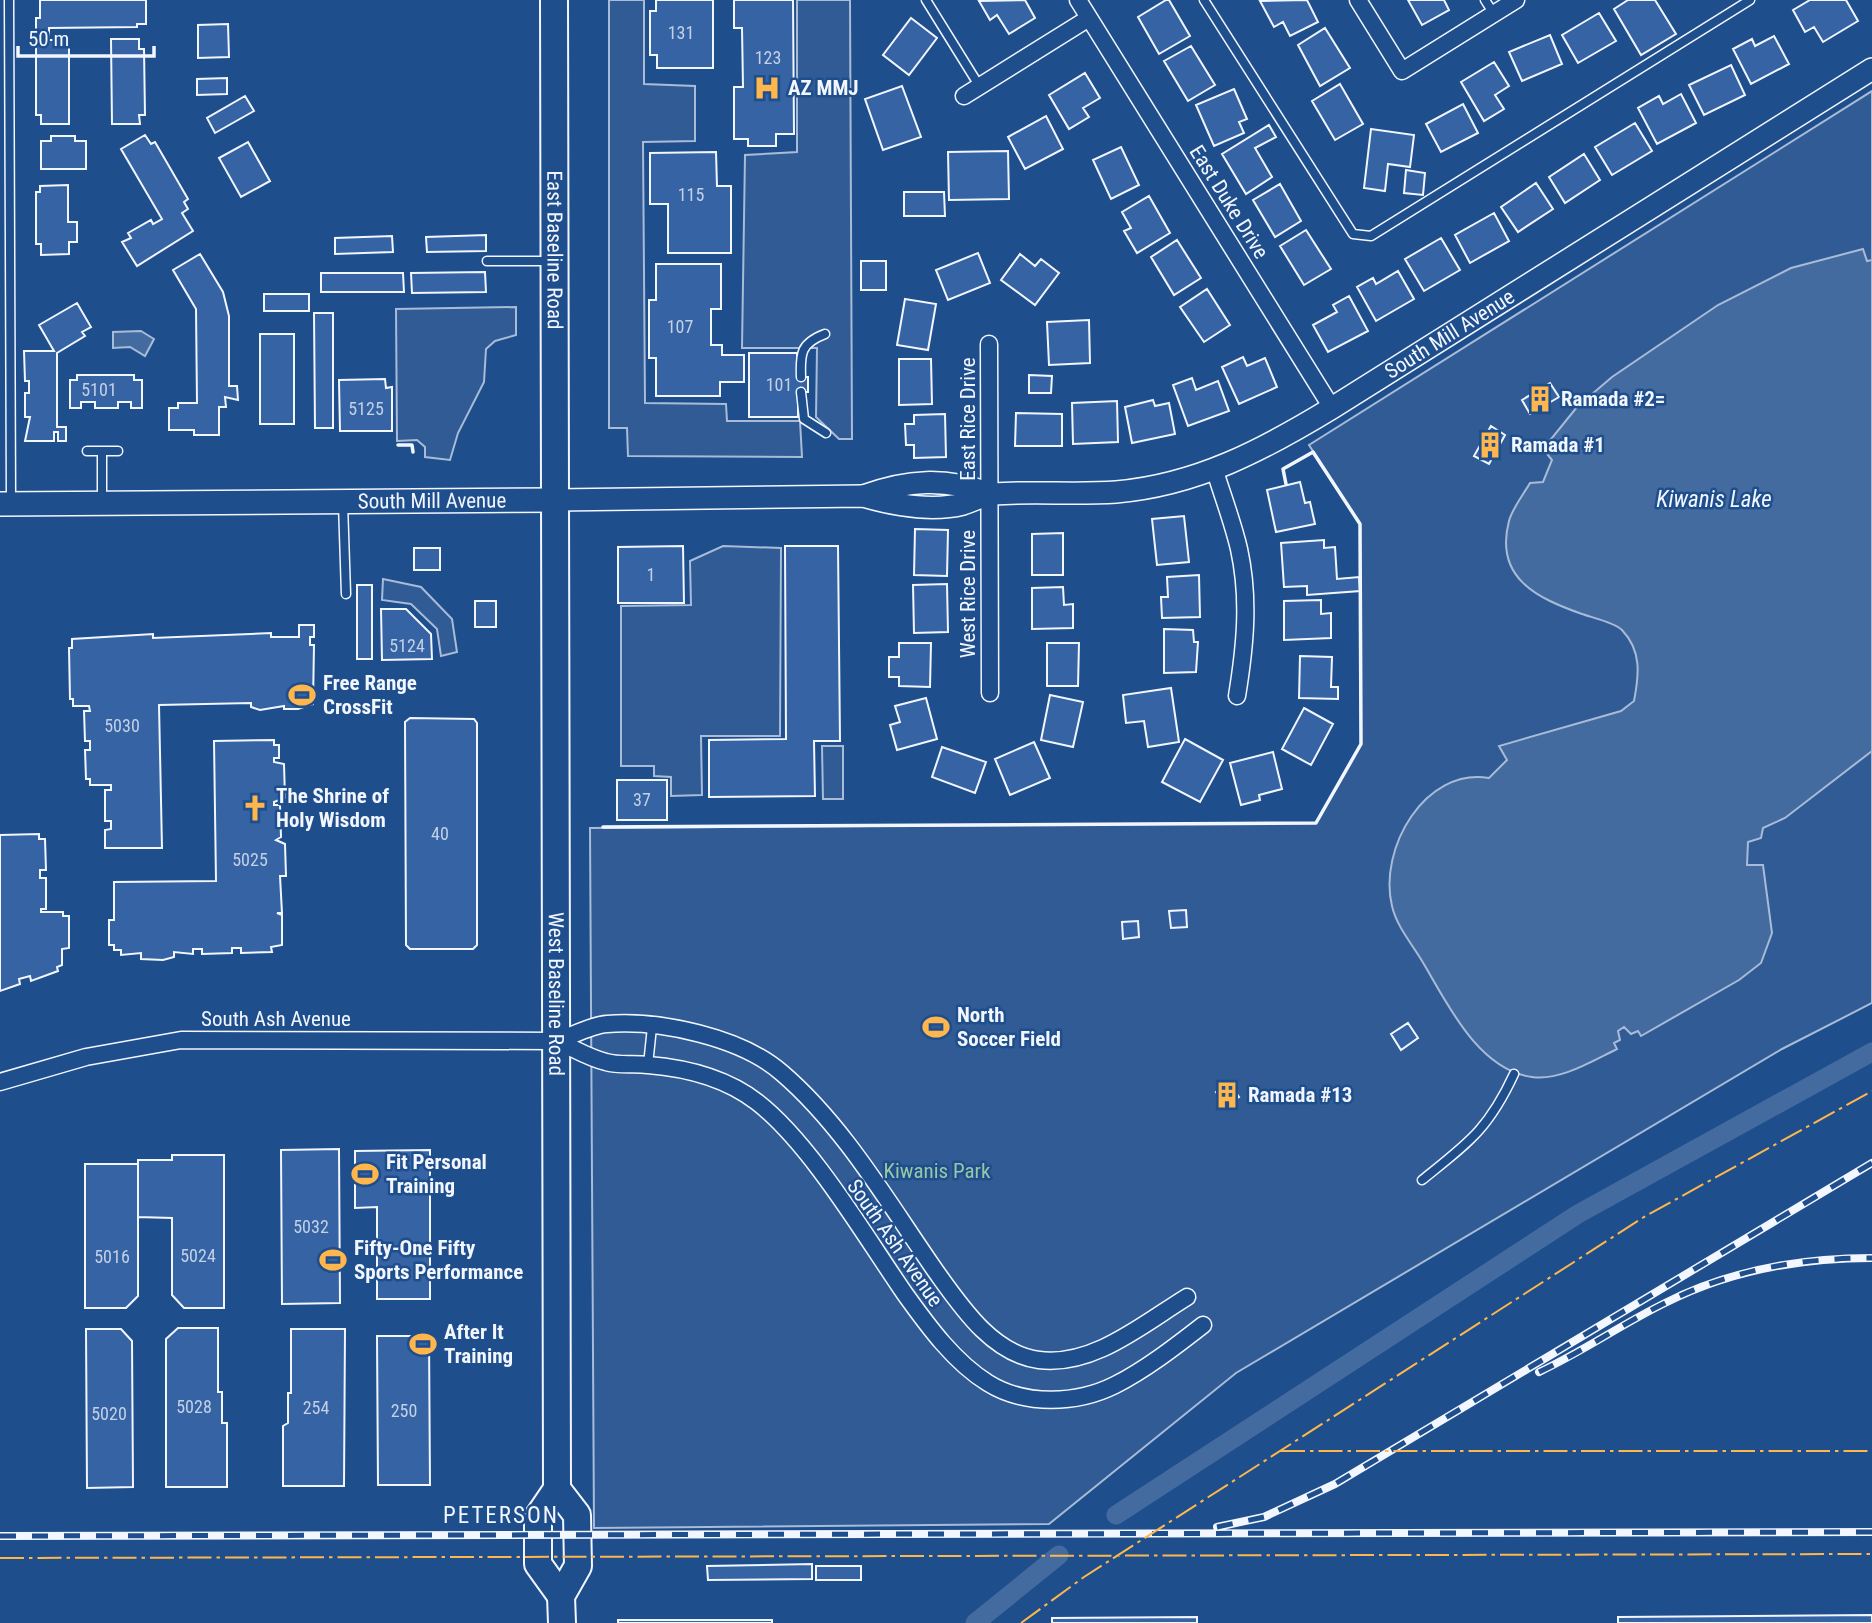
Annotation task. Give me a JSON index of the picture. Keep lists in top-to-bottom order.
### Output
{
  "streets": {
    "main road": ["East Baseline Road", "South Mill Avenue", "West Baseline Road"],
    "street": [
      "East Duke Drive",
      "East Rice Drive",
      "West Rice Drive",
      "South Ash Avenue"
    ]
  },
  "crossings": [
    ["East Duke Drive", "South Mill Avenue"],
    ["East Baseline Road", "South Mill Avenue"],
    ["East Baseline Road", "West Baseline Road"],
    ["South Mill Avenue", "East Rice Drive"],
    ["South Mill Avenue", "West Rice Drive"],
    ["South Mill Avenue", "West Baseline Road"],
    ["East Rice Drive", "West Rice Drive"],
    ["West Baseline Road", "South Ash Avenue"]
  ],
  "districts": ["PETERSON"],
  "water": ["Kiwanis Lake"],
  "parks": ["Kiwanis Park"],
  "places": {
    "hospital": ["AZ MMJ"],
    "building": ["Ramada #2=", "Ramada #1", "Ramada #13"],
    "sports": [
      "Free Range CrossFit",
      "North Soccer Field",
      "Fit Personal Training",
      "Fifty-One Fifty Sports Performance",
      "After It Training"
    ],
    "church": ["The Shrine of Holy Wisdom"]
  },
  "house_numbers": [
    "131",
    "123",
    "115",
    "107",
    "101",
    "5101",
    "5125",
    "1",
    "5124",
    "5030",
    "37",
    "40",
    "5025",
    "5032",
    "5024",
    "5016",
    "5028",
    "254",
    "250",
    "5020"
  ],
  "scale_bar": "50 m"
}
